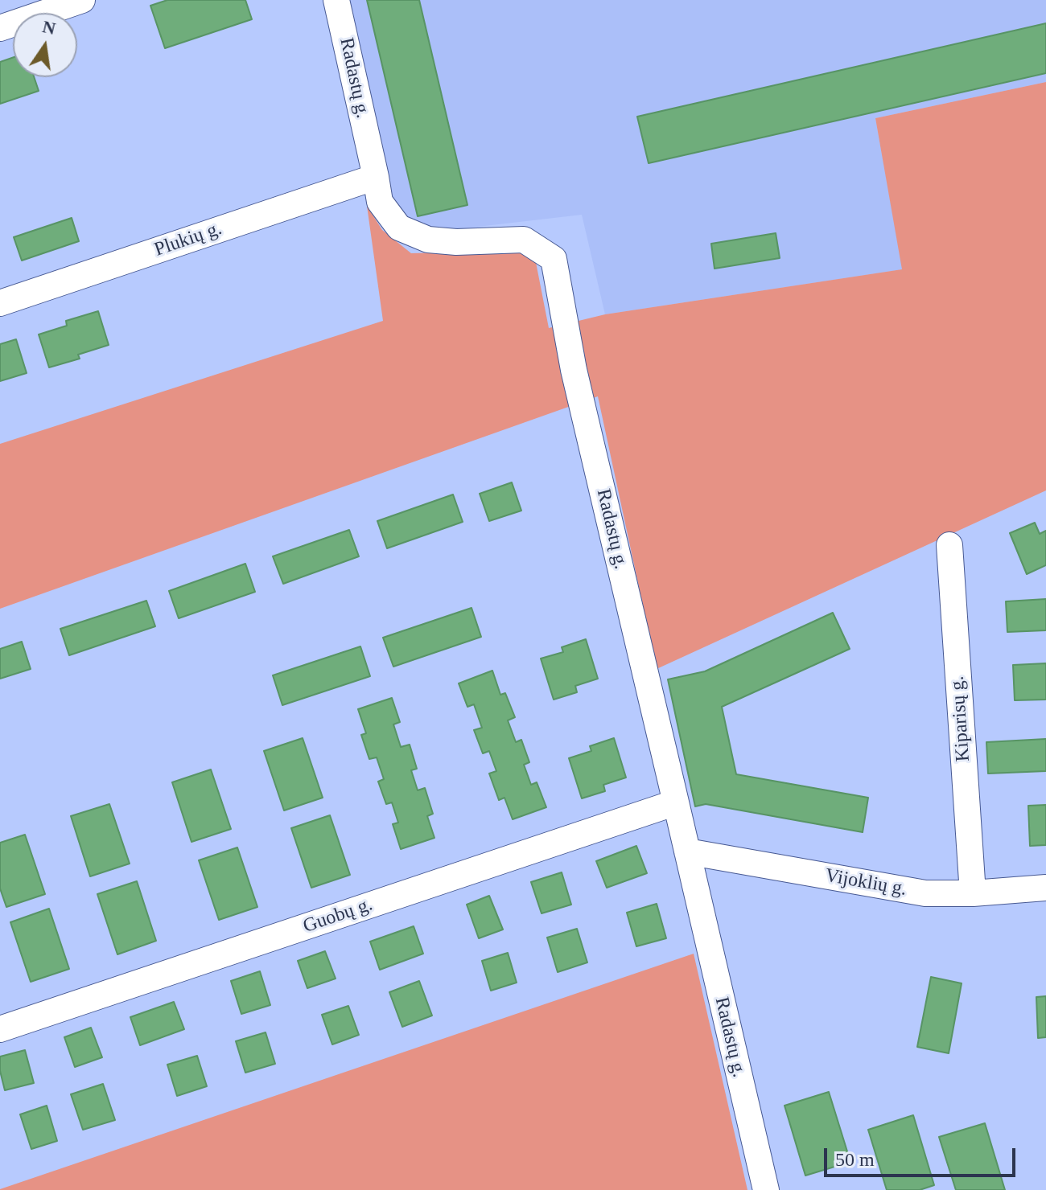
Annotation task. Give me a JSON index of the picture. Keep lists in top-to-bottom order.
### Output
{
  "streets": {
    "street": [
      "Radastų g.",
      "Plukių g.",
      "Kiparisų g.",
      "Vijoklių g.",
      "Guobų g."
    ]
  },
  "crossings": [
    ["Radastų g.", "Plukių g."],
    ["Radastų g.", "Vijoklių g."],
    ["Radastų g.", "Guobų g."],
    ["Kiparisų g.", "Vijoklių g."]
  ],
  "scale_bar": "50 m",
  "north": "top"
}
